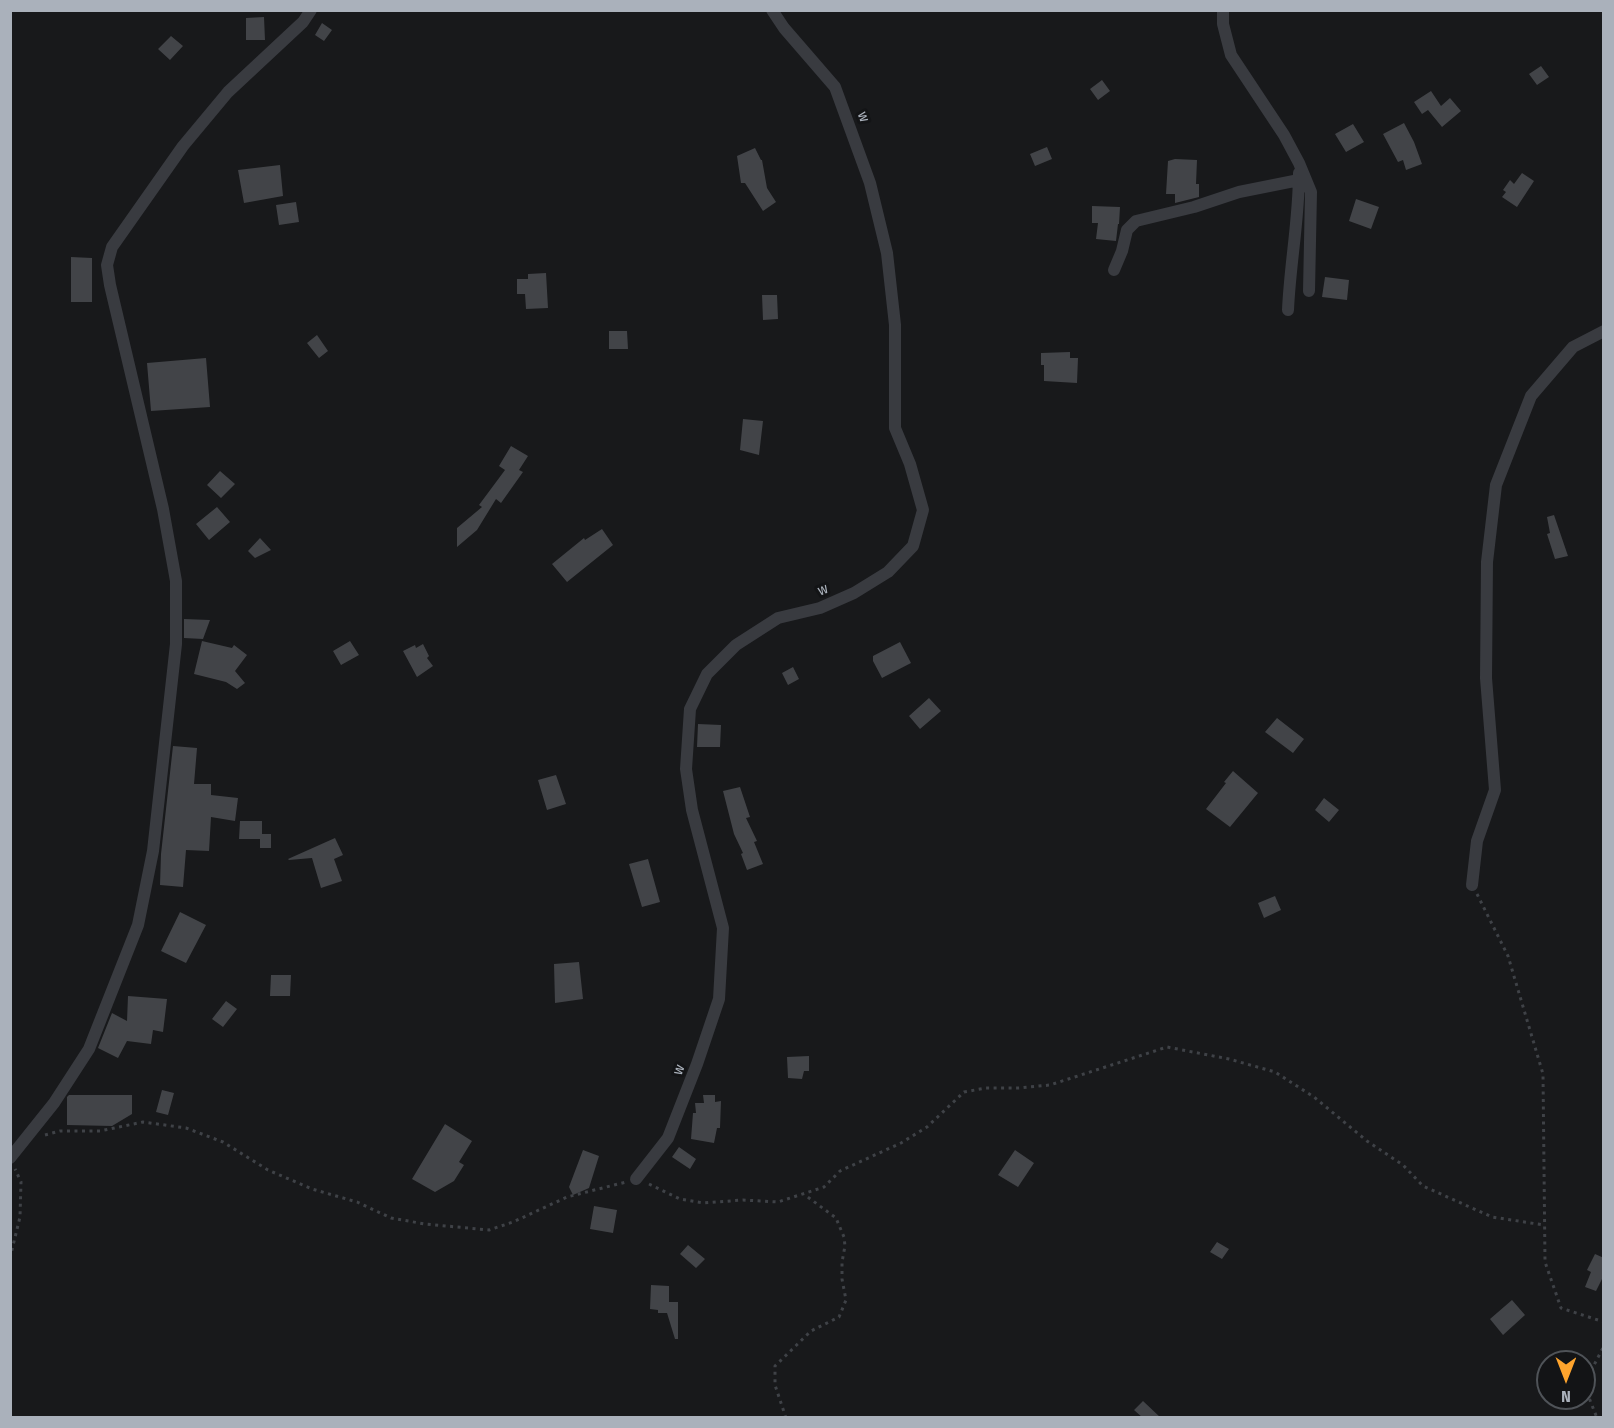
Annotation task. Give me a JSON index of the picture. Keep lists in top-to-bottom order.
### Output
{
  "streets": {
    "street": ["w"]
  },
  "north": "bottom"
}
